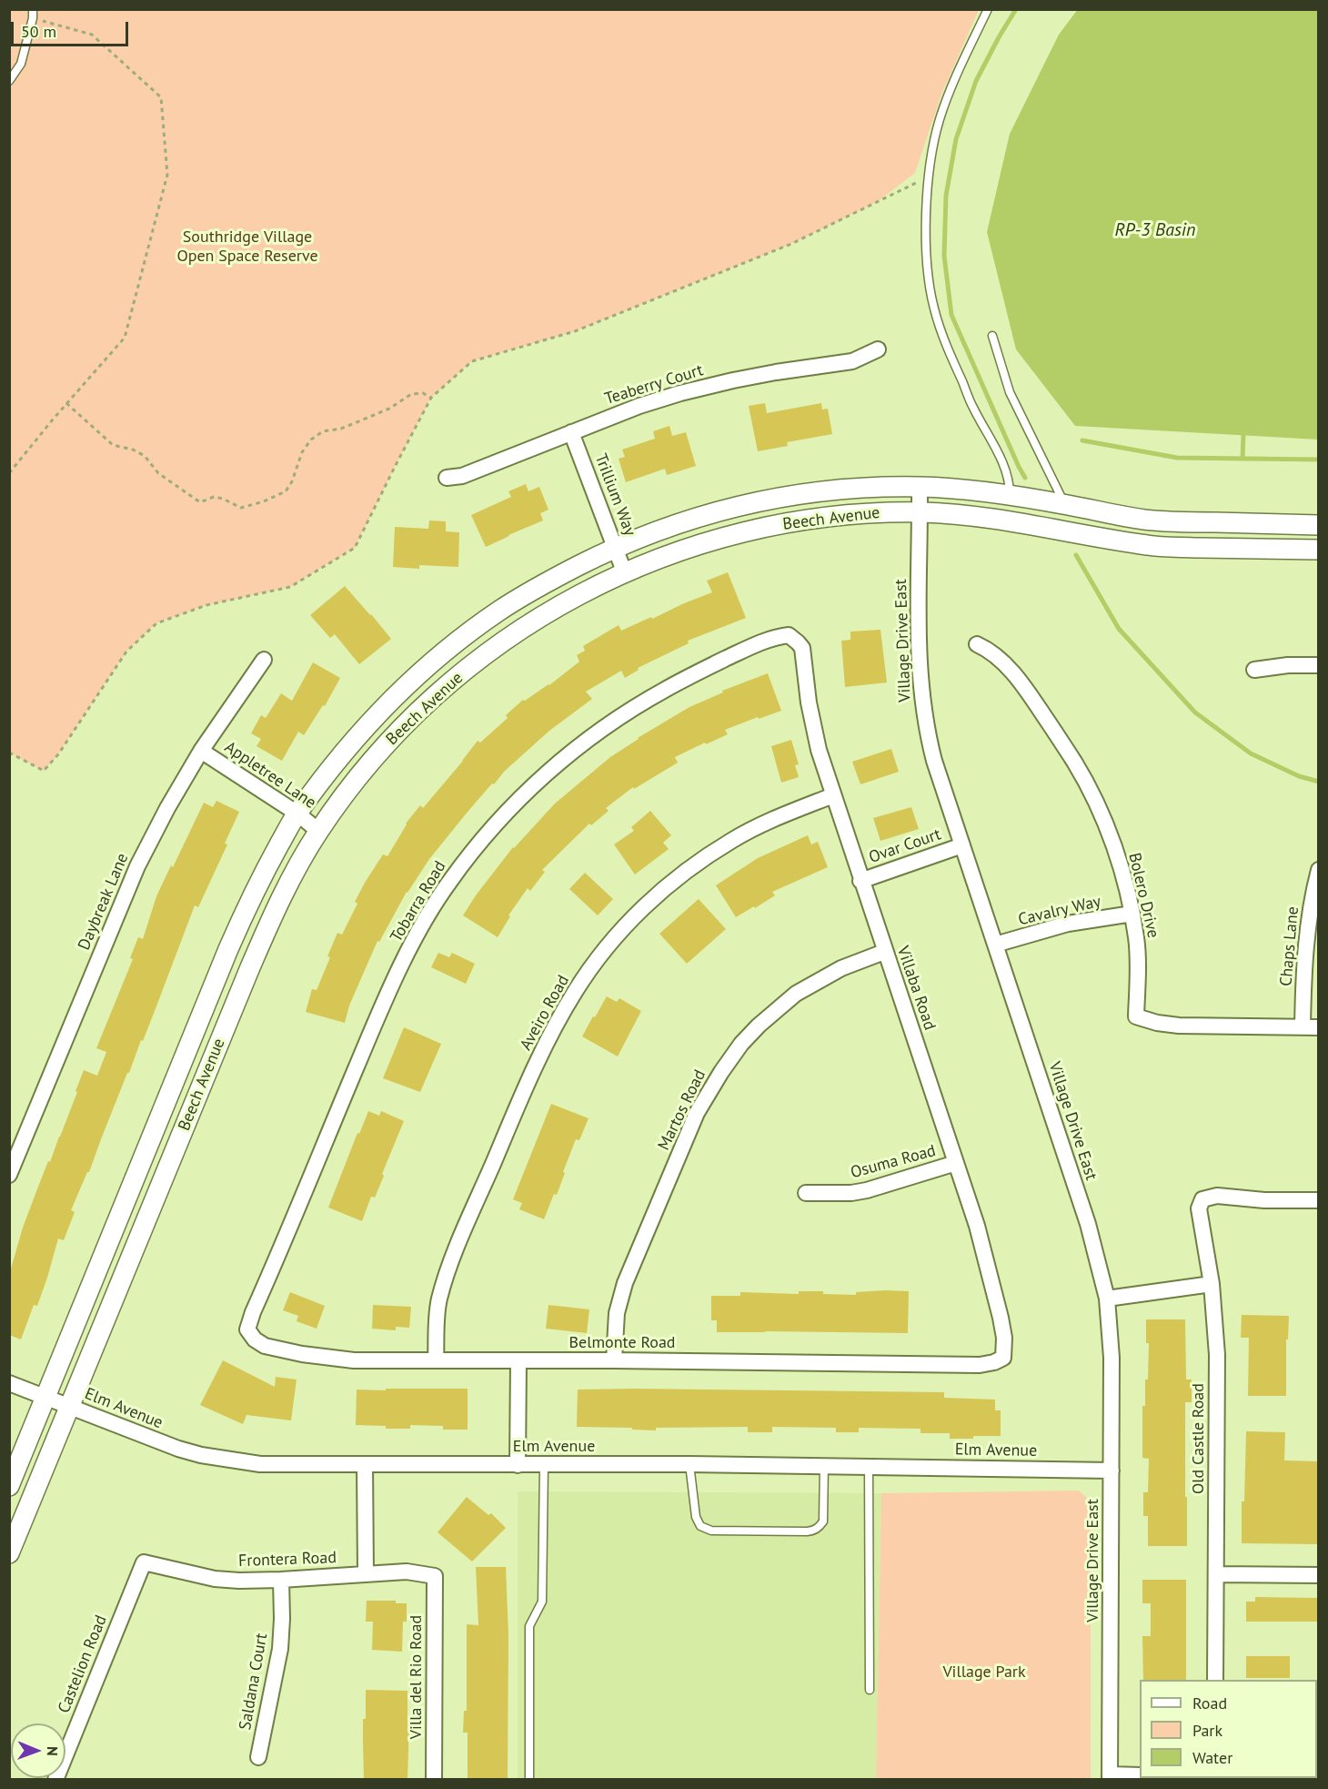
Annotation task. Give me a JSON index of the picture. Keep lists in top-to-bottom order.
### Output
{
  "streets": {
    "street": [
      "Teaberry Court",
      "Trillium Way",
      "Beech Avenue",
      "Village Drive East",
      "Appletree Lane",
      "Ovar Court",
      "Bolero Drive",
      "Daybreak Lane",
      "Tobarra Road",
      "Cavalry Way",
      "Chaps Lane",
      "Villaba Road",
      "Aveiro Road",
      "Martos Road",
      "Osuma Road",
      "Belmonte Road",
      "Elm Avenue",
      "Old Castle Road",
      "Frontera Road",
      "Castelion Road",
      "Villa del Rio Road",
      "Saldana Court"
    ]
  },
  "crossings": [
    ["Teaberry Court", "Trillium Way"],
    ["Trillium Way", "Beech Avenue"],
    ["Beech Avenue", "Village Drive East"],
    ["Beech Avenue", "Appletree Lane"],
    ["Beech Avenue", "Elm Avenue"],
    ["Village Drive East", "Ovar Court"],
    ["Village Drive East", "Cavalry Way"],
    ["Village Drive East", "Elm Avenue"],
    ["Appletree Lane", "Daybreak Lane"],
    ["Ovar Court", "Villaba Road"],
    ["Bolero Drive", "Cavalry Way"],
    ["Bolero Drive", "Chaps Lane"],
    ["Tobarra Road", "Villaba Road"],
    ["Tobarra Road", "Belmonte Road"],
    ["Villaba Road", "Aveiro Road"],
    ["Villaba Road", "Martos Road"],
    ["Villaba Road", "Osuma Road"],
    ["Villaba Road", "Belmonte Road"],
    ["Aveiro Road", "Belmonte Road"],
    ["Martos Road", "Belmonte Road"],
    ["Frontera Road", "Castelion Road"],
    ["Frontera Road", "Villa del Rio Road"],
    ["Frontera Road", "Saldana Court"]
  ],
  "water": ["RP-3 Basin"],
  "parks": ["Southridge Village Open Space Reserve", "Village Park"],
  "legend": ["Road", "Park", "Water"],
  "scale_bar": "50 m",
  "north": "right"
}
